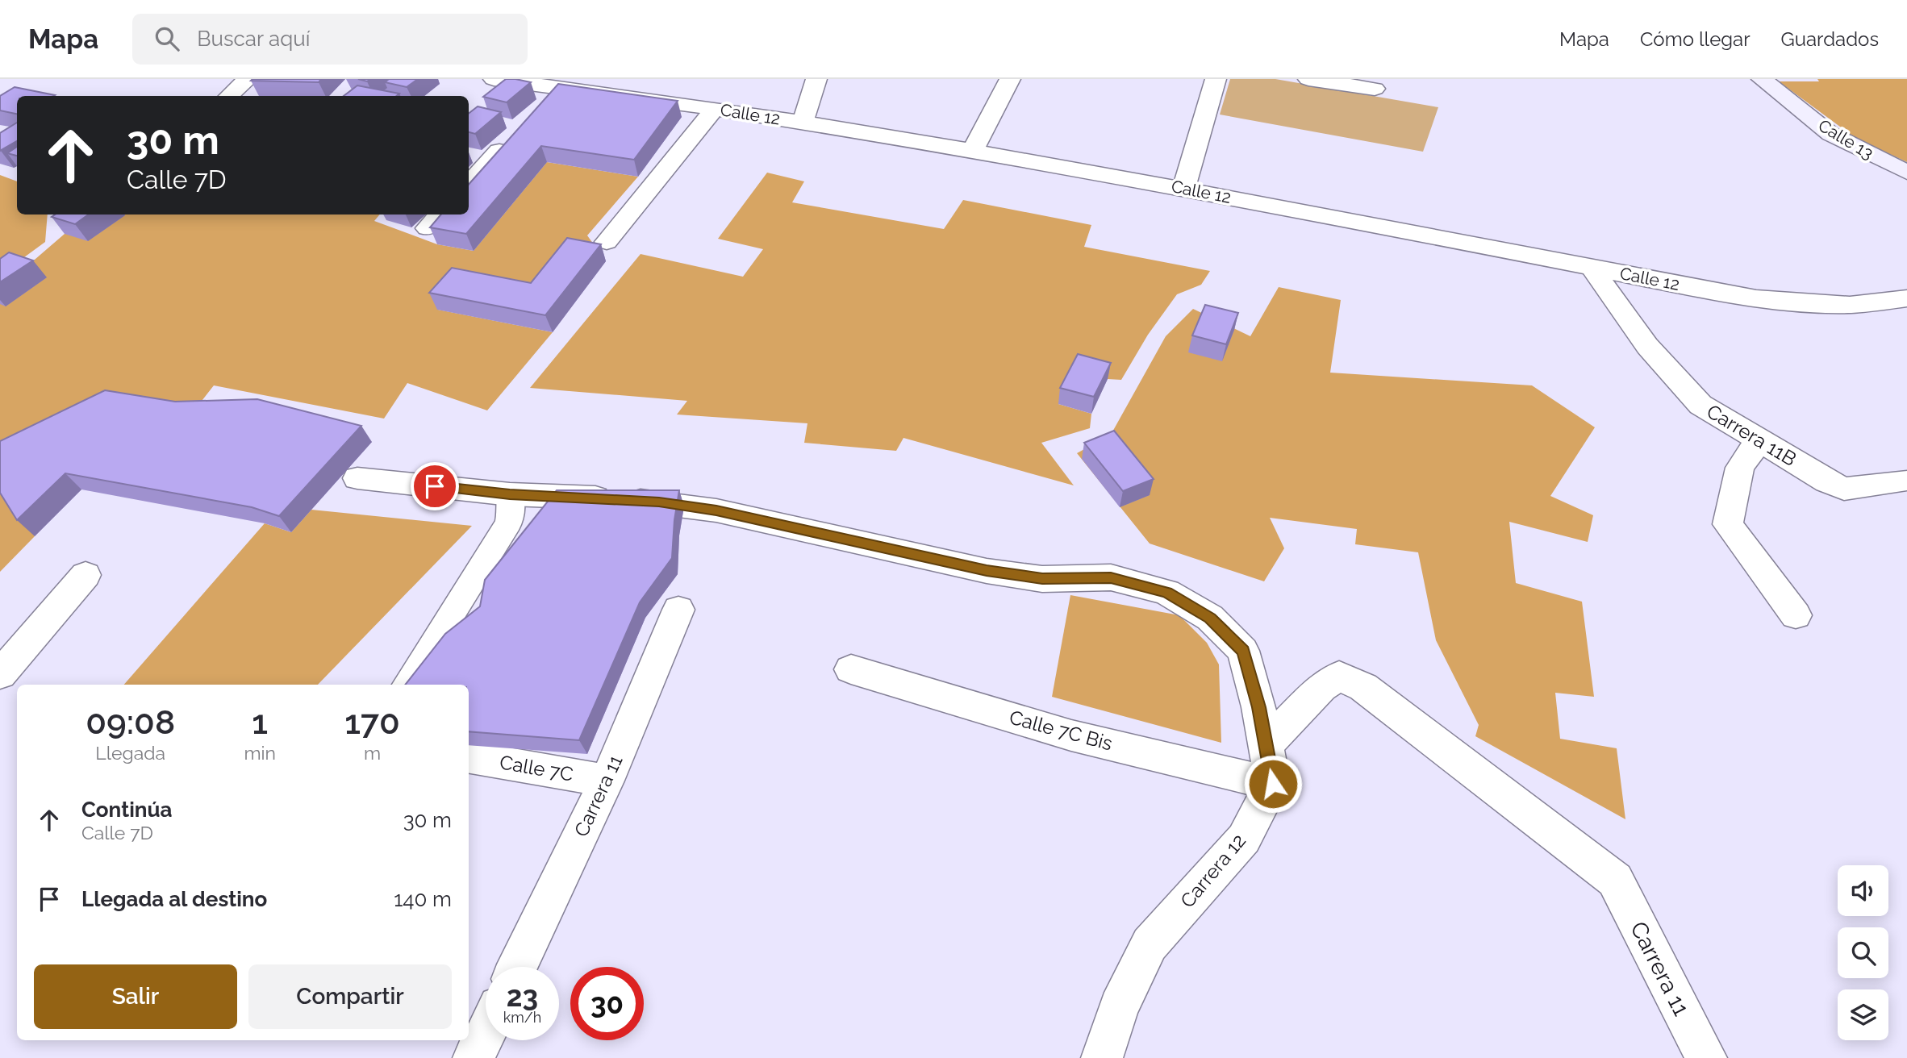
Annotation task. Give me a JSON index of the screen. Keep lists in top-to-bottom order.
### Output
{
  "streets": {
    "main road": ["Calle 13"],
    "street": [
      "Calle 12",
      "Carrera 11B",
      "Calle 7C Bis",
      "Calle 7C",
      "Carrera 11",
      "Carrera 12"
    ]
  },
  "crossings": [
    ["Calle 12", "Carrera 11B"],
    ["Calle 7C Bis", "Carrera 12"],
    ["Calle 7C", "Carrera 11"]
  ],
  "page": {
    "header": "Mapa",
    "search": "Buscar aquí",
    "nav": ["Mapa", "Cómo llegar", "Guardados"],
    "turn": ["30 m", "Calle 7D"],
    "eta": [
      "09:08",
      "Llegada",
      "1",
      "min",
      "170",
      "m"
    ],
    "list": [
      {
        "name": "Continúa",
        "note": "Calle 7D",
        "value": "30 m"
      },
      {
        "name": "Llegada al destino",
        "value": "140 m"
      }
    ],
    "buttons": ["Salir", "Compartir"],
    "speed": "23 km/h",
    "limit": "30"
  }
}
